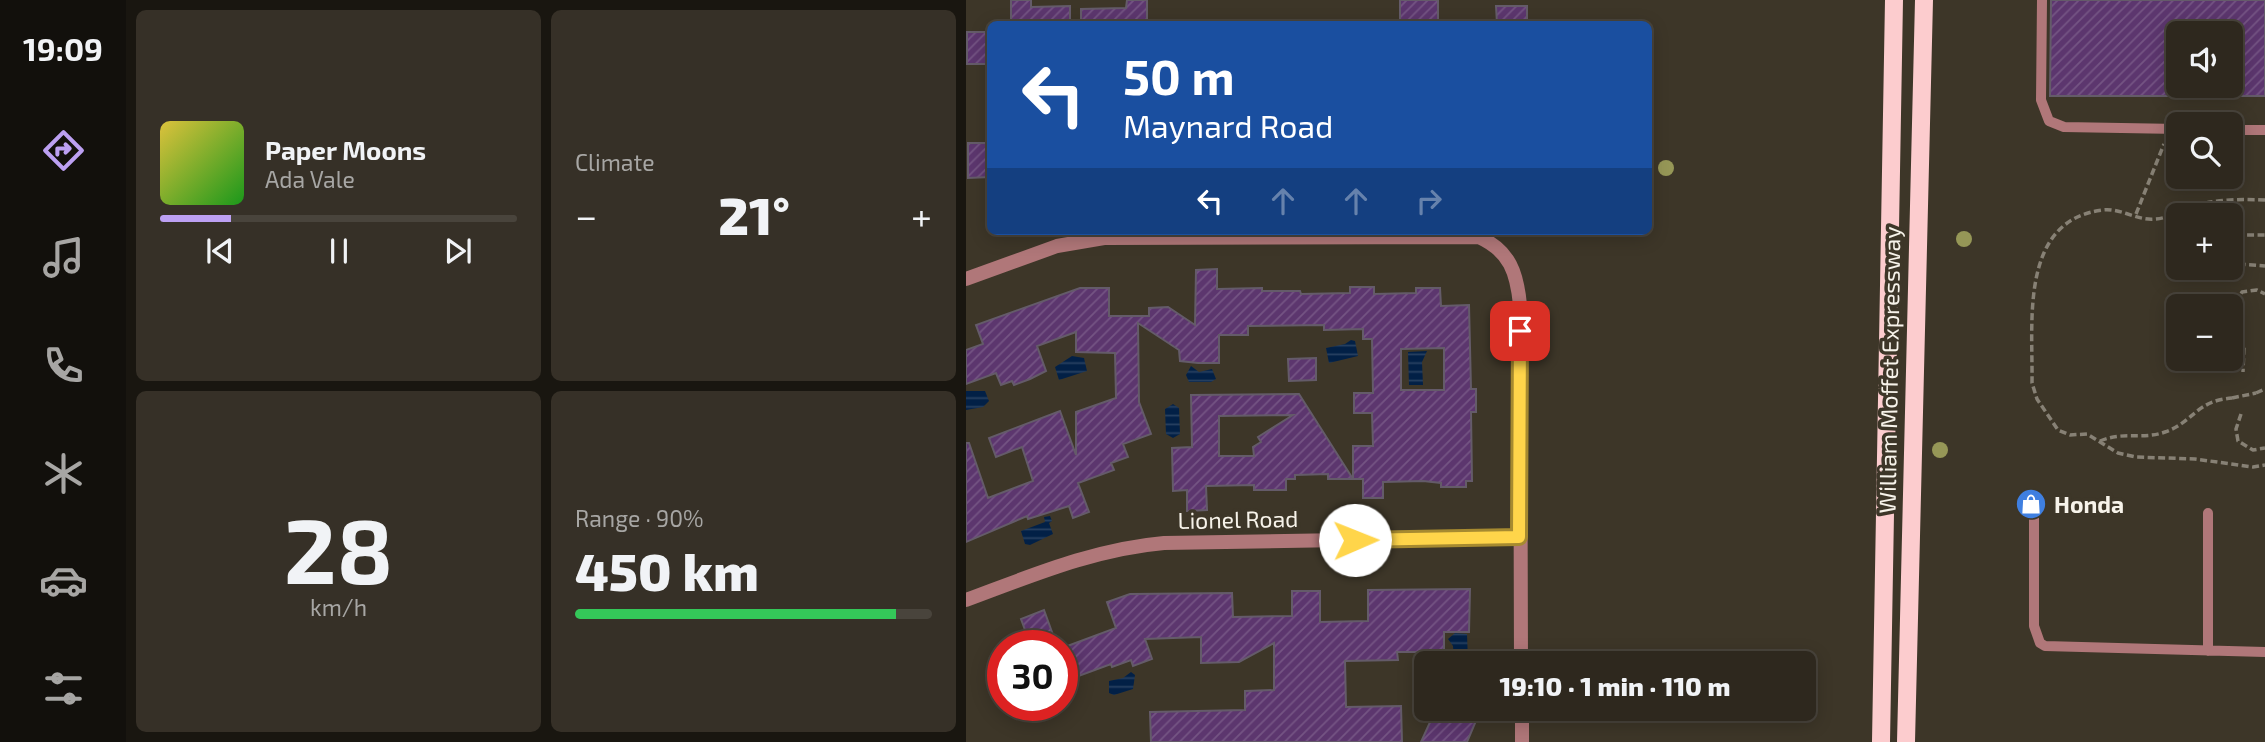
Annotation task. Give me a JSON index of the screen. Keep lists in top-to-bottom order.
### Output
{
  "streets": {
    "main road": ["William Moffet Expressway"],
    "street": ["Lionel Road"]
  },
  "places": {
    "shop": ["Honda"]
  },
  "page": {
    "tabs": "19:09",
    "tile": [
      "Climate",
      ["28", "km/h"],
      ["Range · 90%", "450 km"]
    ],
    "map_buttons": ["+", "−"],
    "turn": ["50 m", "Maynard Road"],
    "song": ["Paper Moons", "Ada Vale"],
    "heat": ["−", "21°", "+"],
    "limit": "30",
    "trip": "19:10 · 1 min · 110 m"
  }
}
